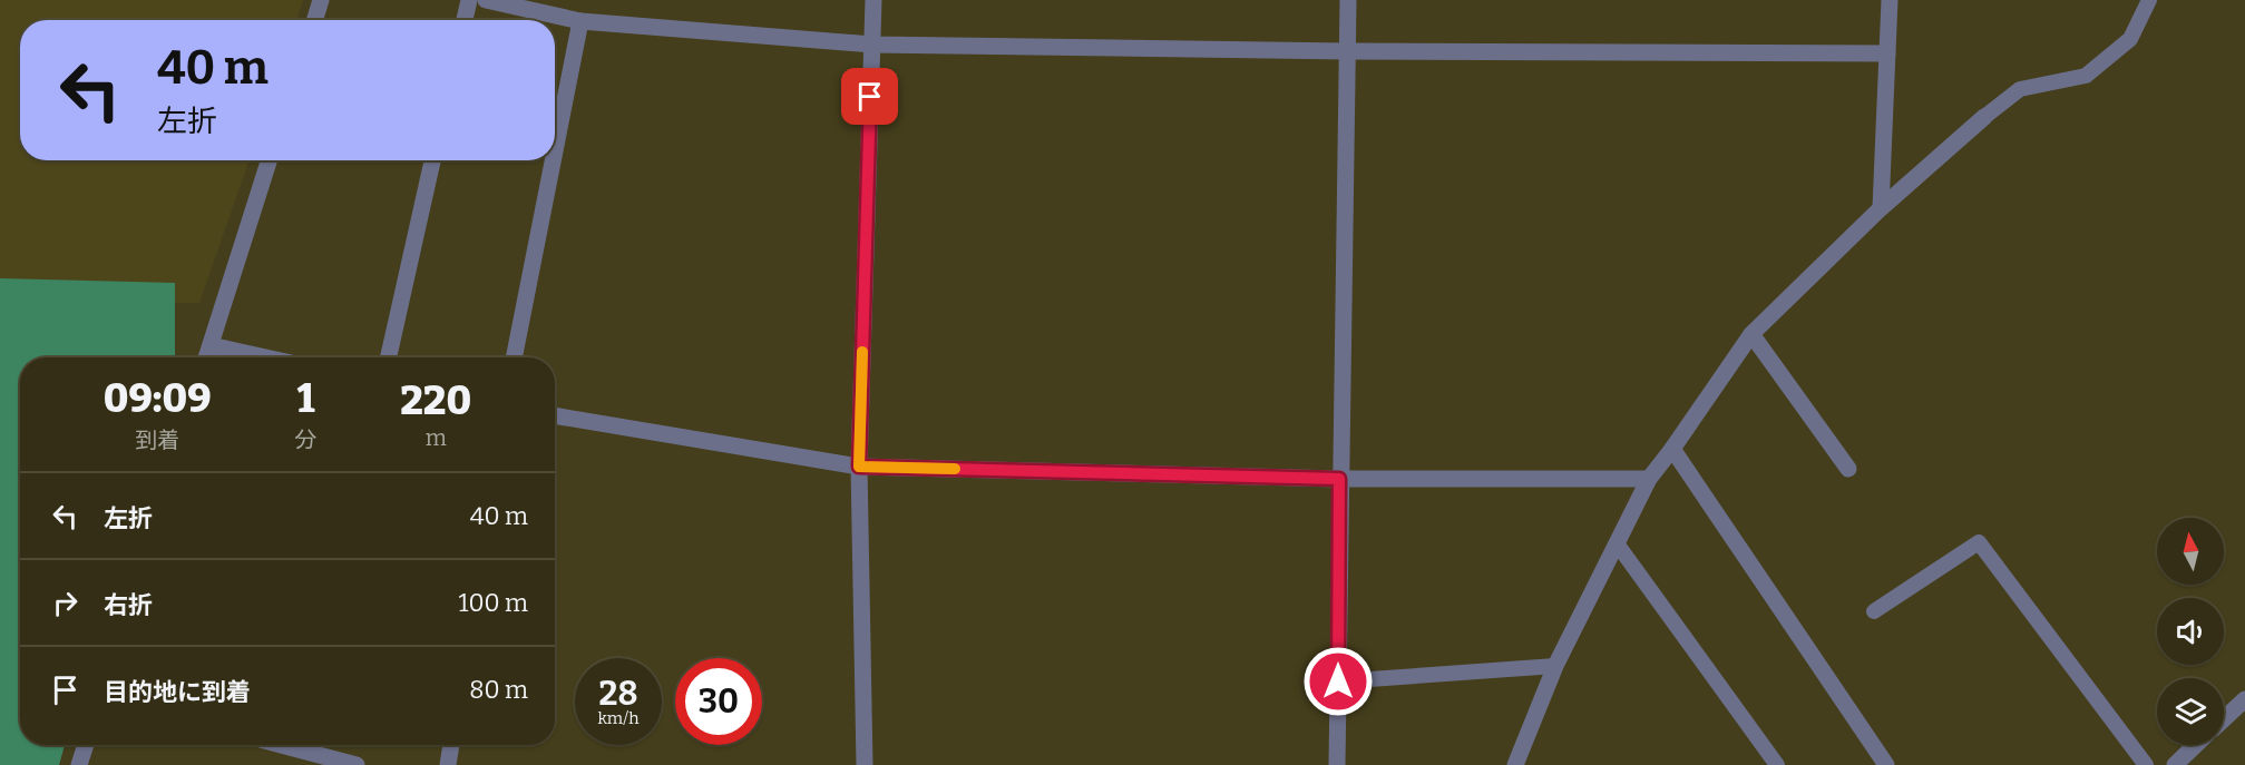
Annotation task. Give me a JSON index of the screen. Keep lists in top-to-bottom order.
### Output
{
  "north": "top",
  "page": {
    "turn": ["40 m", "左折"],
    "eta": [
      "09:09",
      "到着",
      "1",
      "分",
      "220",
      "m"
    ],
    "list": [
      {
        "name": "左折",
        "value": "40 m"
      },
      {
        "name": "右折",
        "value": "100 m"
      },
      {
        "name": "目的地に到着",
        "value": "80 m"
      }
    ],
    "speed": "28 km/h",
    "limit": "30"
  }
}
